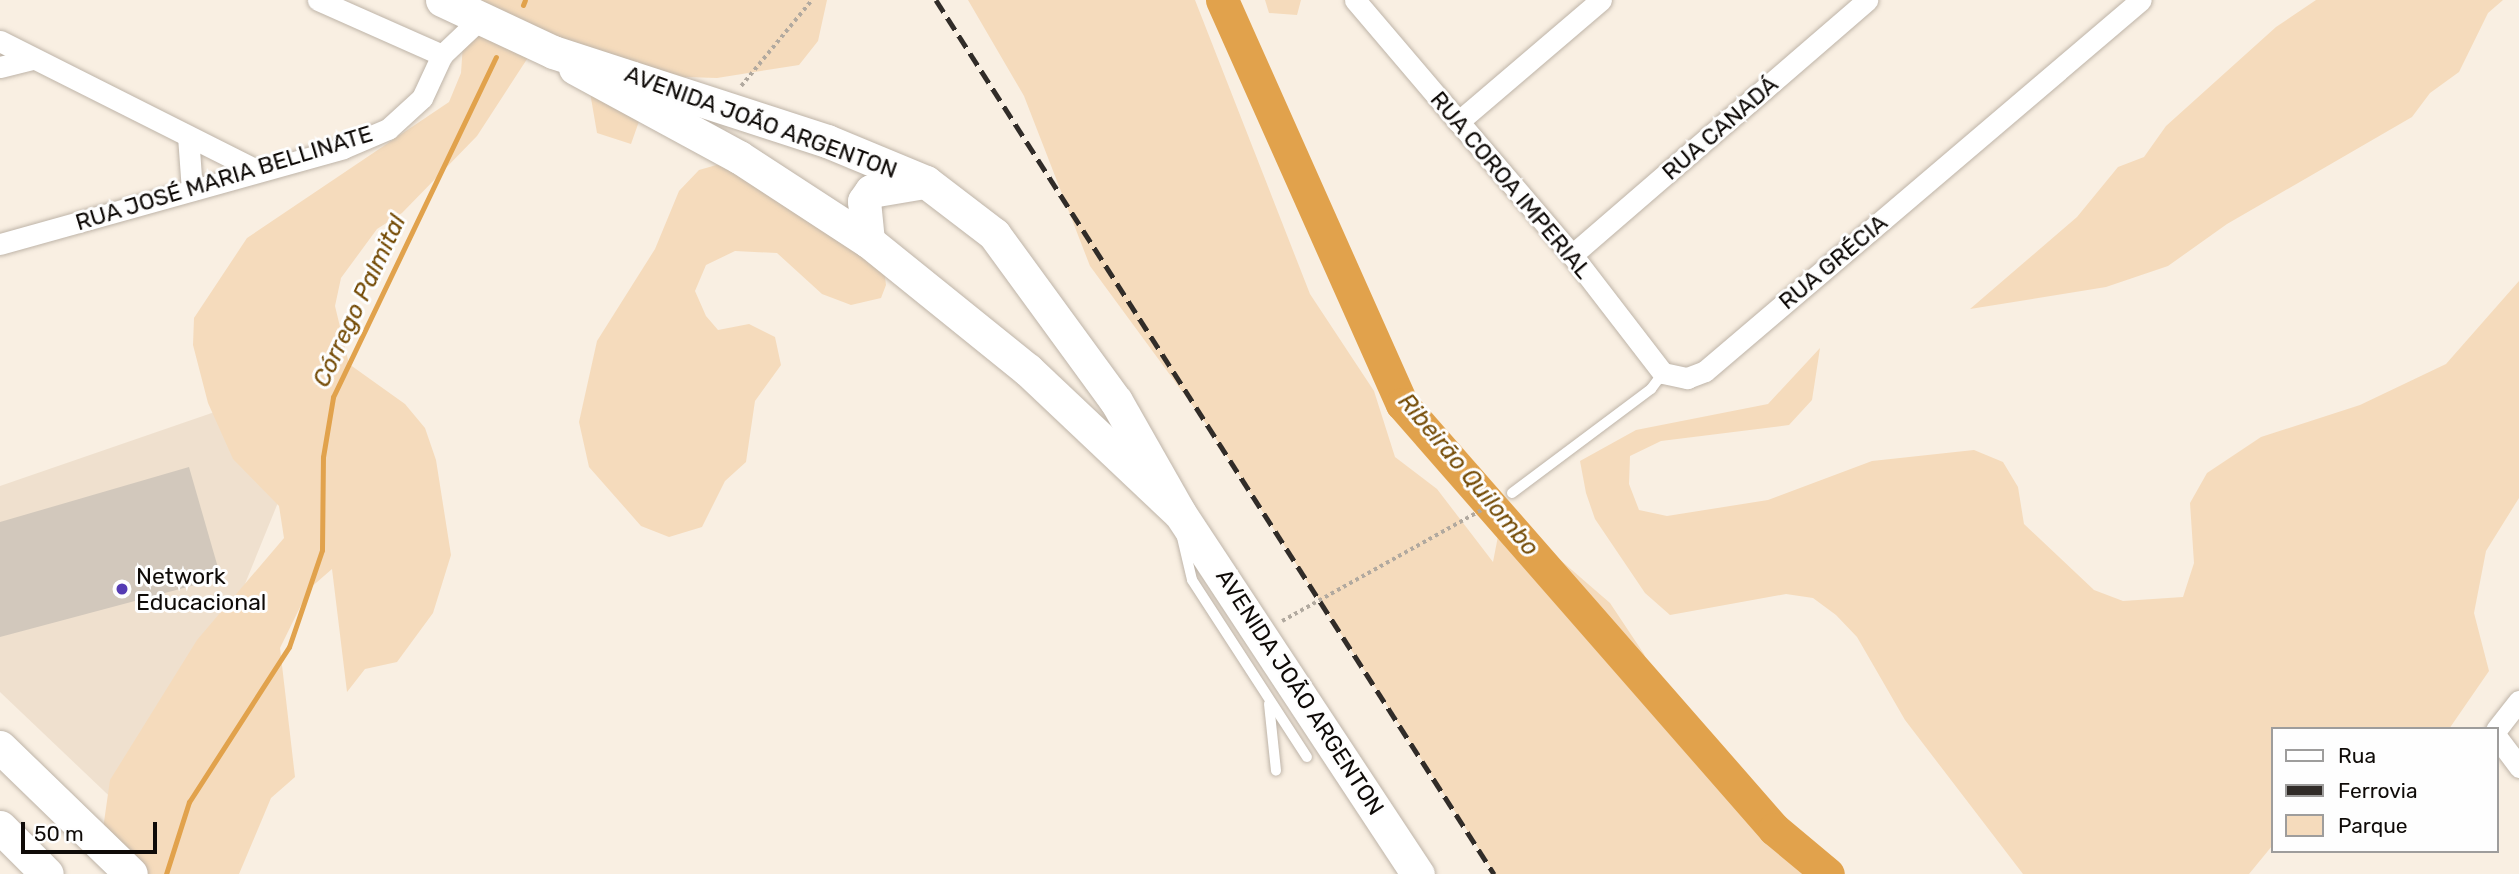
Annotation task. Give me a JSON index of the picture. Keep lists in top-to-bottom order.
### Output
{
  "streets": {
    "main road": ["AVENIDA JOÃO ARGENTON"],
    "street": [
      "RUA CANADÁ",
      "RUA JOSÉ MARIA BELLINATE",
      "RUA COROA IMPERIAL",
      "RUA GRÉCIA"
    ]
  },
  "crossings": [
    ["AVENIDA JOÃO ARGENTON", "RUA JOSÉ MARIA BELLINATE"],
    ["RUA CANADÁ", "RUA COROA IMPERIAL"],
    ["RUA COROA IMPERIAL", "RUA GRÉCIA"]
  ],
  "water": ["Córrego Palmital", "Ribeirão Quilombo"],
  "places": ["Network Educacional"],
  "legend": ["Rua", "Ferrovia", "Parque"],
  "scale_bar": "50 m"
}
